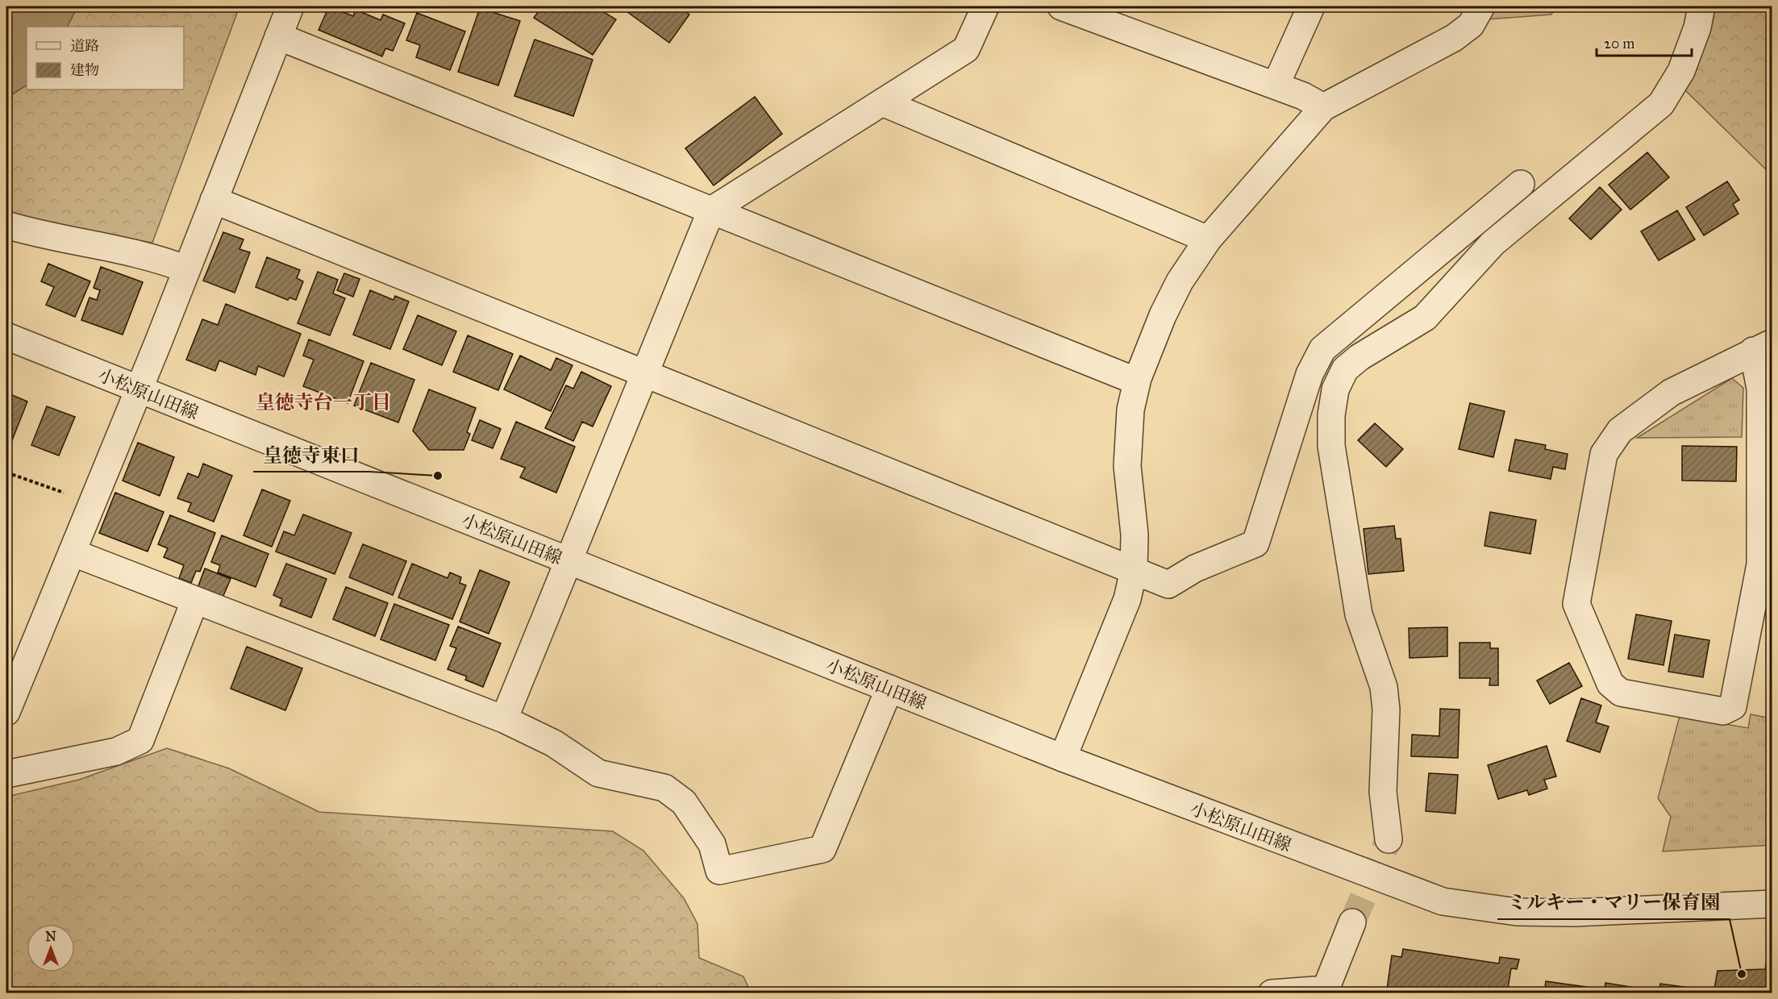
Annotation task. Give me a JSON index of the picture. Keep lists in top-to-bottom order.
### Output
{
  "streets": {
    "street": ["小松原山田線"]
  },
  "districts": ["皇徳寺台一丁目"],
  "places": ["皇徳寺東口", "ミルキー・マリー保育園"],
  "legend": ["道路", "建物"],
  "scale_bar": "20 m",
  "north": "top"
}
